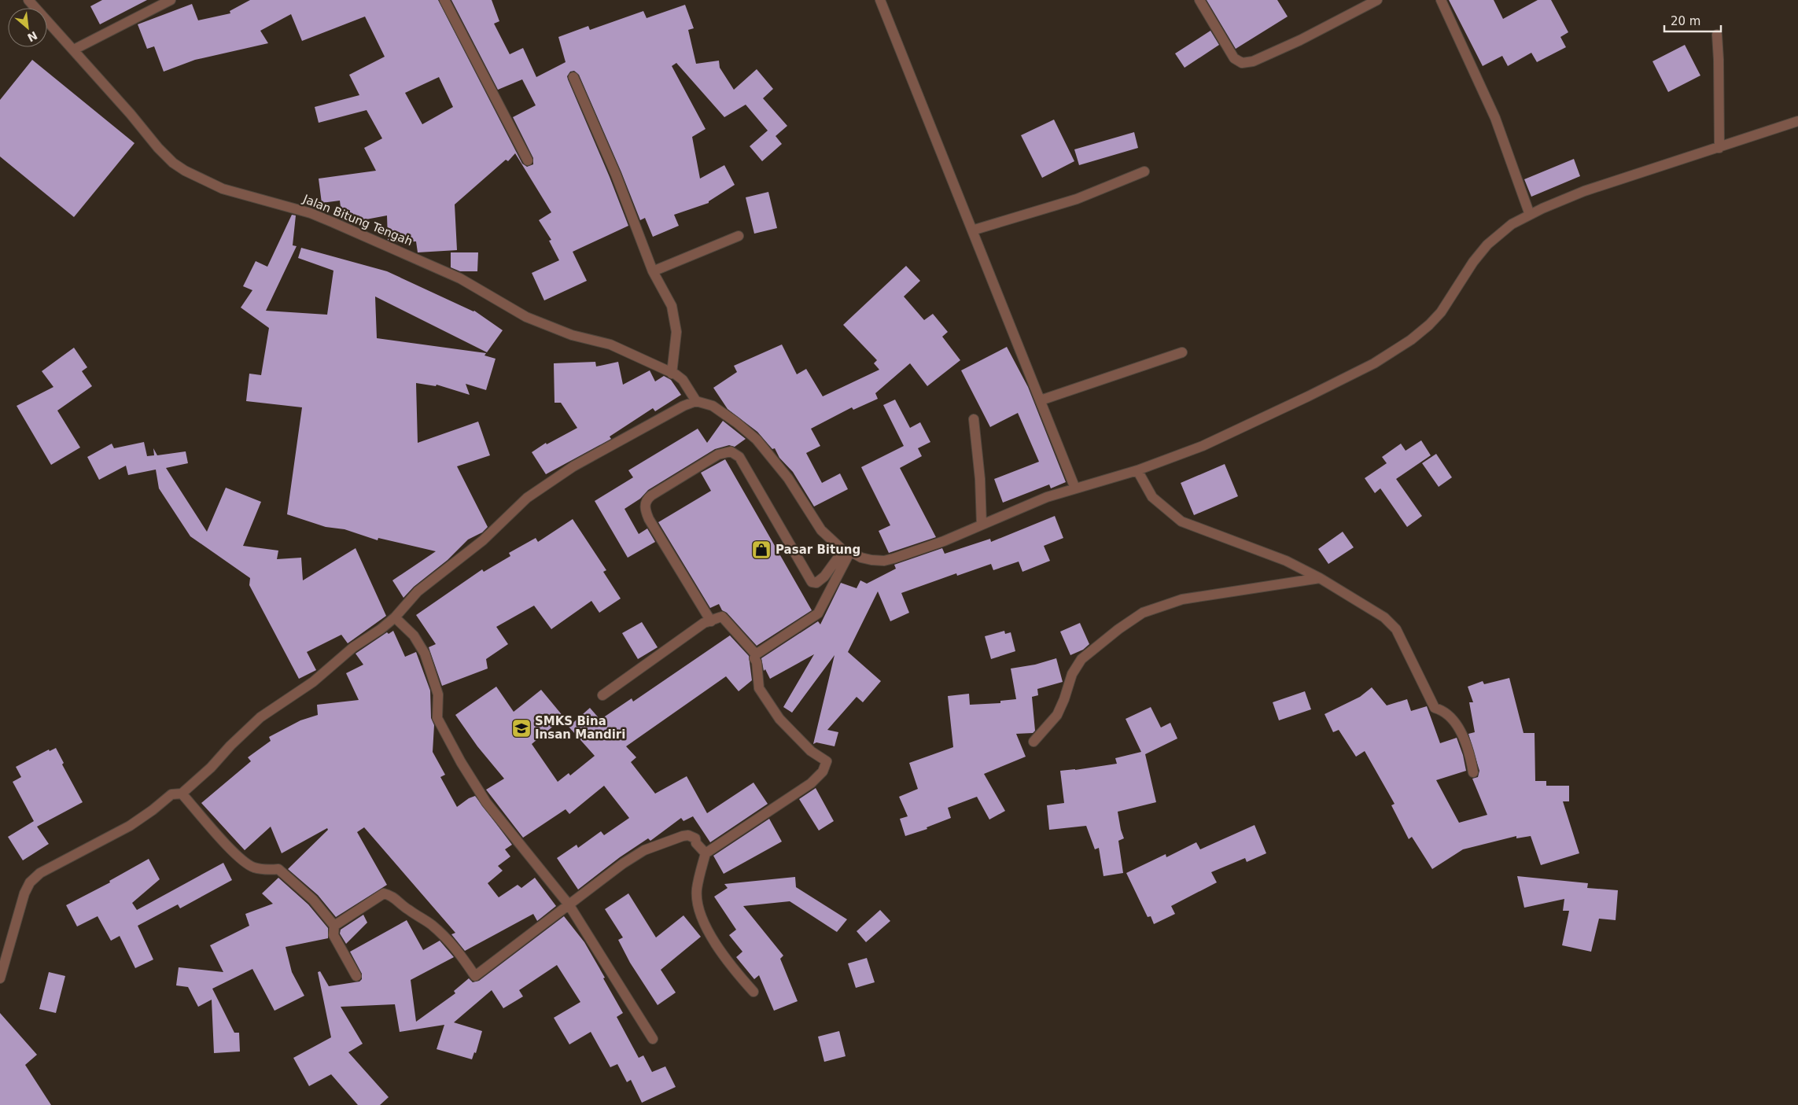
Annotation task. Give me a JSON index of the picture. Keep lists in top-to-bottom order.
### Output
{
  "streets": {
    "street": ["Jalan Bitung Tengah"]
  },
  "places": {
    "shop": ["Pasar Bitung"],
    "school or university": ["SMKS Bina Insan Mandiri"]
  },
  "scale_bar": "20 m",
  "north": "bottom right"
}
